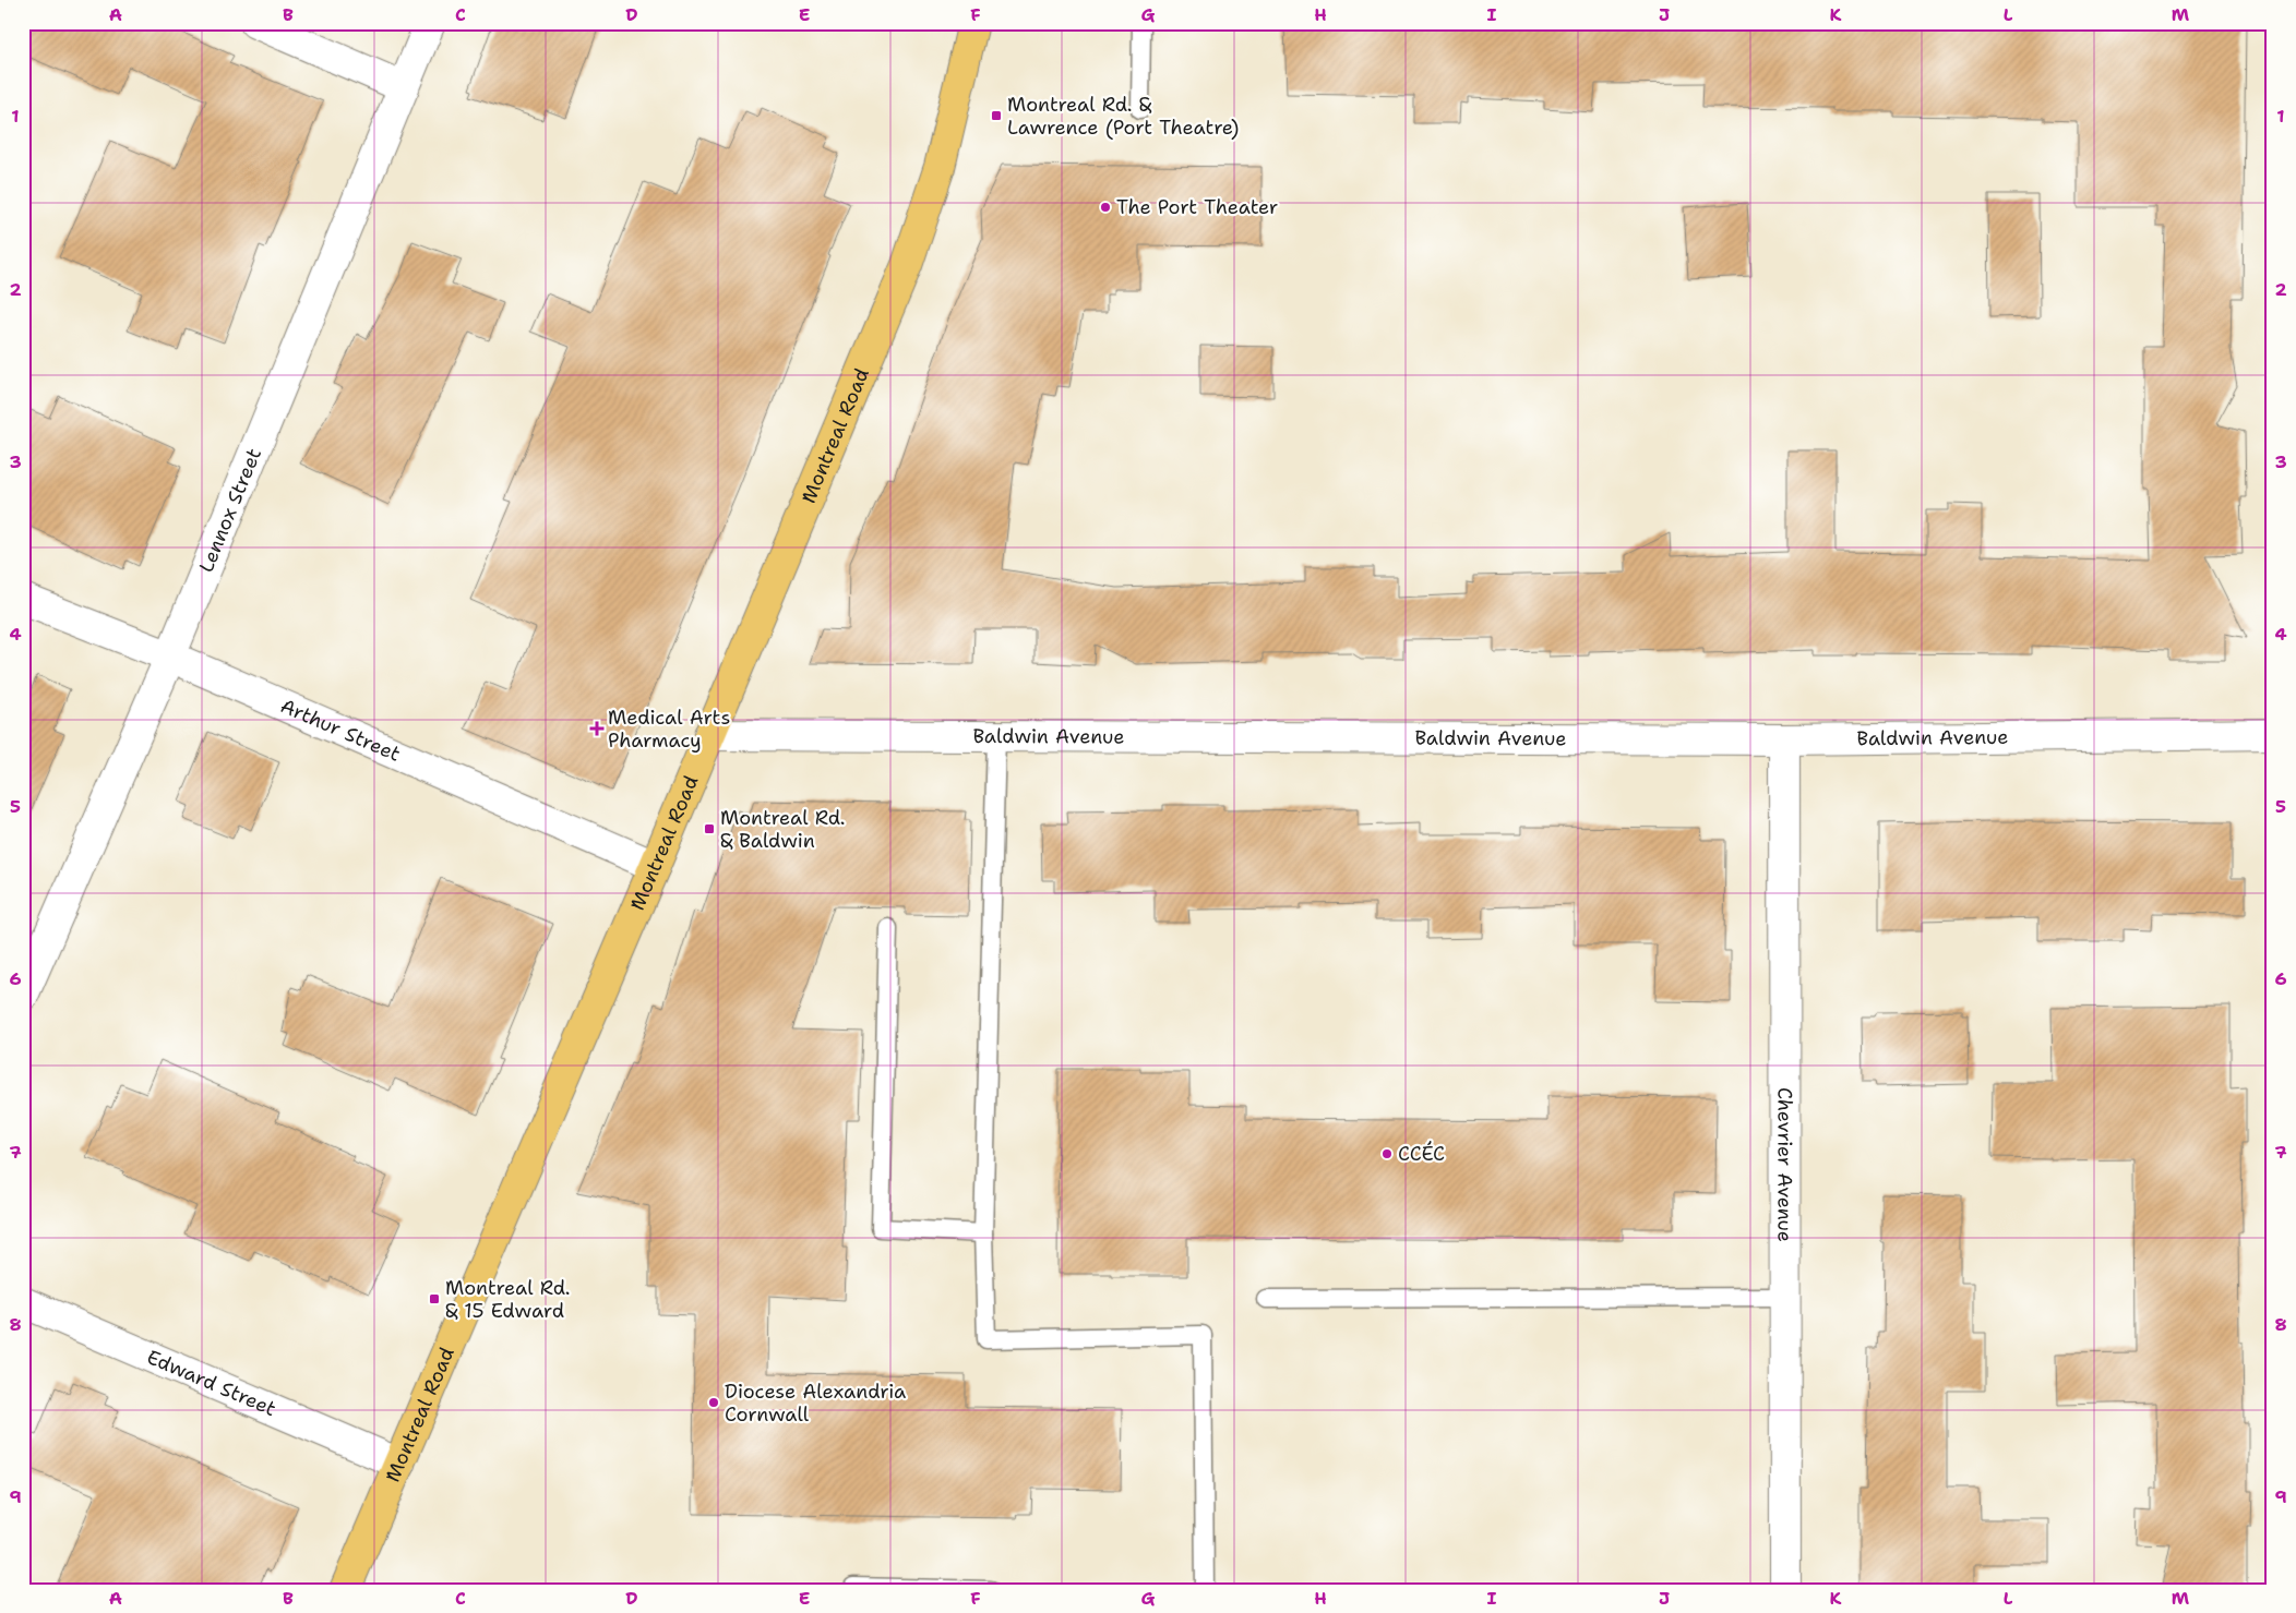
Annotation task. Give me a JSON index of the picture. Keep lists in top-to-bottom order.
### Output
{
  "streets": {
    "main road": ["Montreal Road"],
    "street": [
      "Lennox Street",
      "Arthur Street",
      "Baldwin Avenue",
      "Chevrier Avenue",
      "Edward Street"
    ]
  },
  "crossings": [
    ["Montreal Road", "Arthur Street"],
    ["Montreal Road", "Baldwin Avenue"],
    ["Montreal Road", "Edward Street"],
    ["Lennox Street", "Arthur Street"],
    ["Baldwin Avenue", "Chevrier Avenue"]
  ],
  "places": {
    "transit": ["Montreal Rd. & Lawrence (Port Theatre)", "Montreal Rd. & Baldwin", "Montreal Rd. & 15 Edward"],
    "other": ["The Port Theater", "CCÉC", "Diocese Alexandria Cornwall"],
    "health": ["Medical Arts Pharmacy"]
  },
  "grid": {
    "columns": [
      "A",
      "B",
      "C",
      "D",
      "E",
      "F",
      "G",
      "H",
      "I",
      "J",
      "K",
      "L",
      "M"
    ],
    "rows": [
      "1",
      "2",
      "3",
      "4",
      "5",
      "6",
      "7",
      "8",
      "9"
    ]
  }
}
